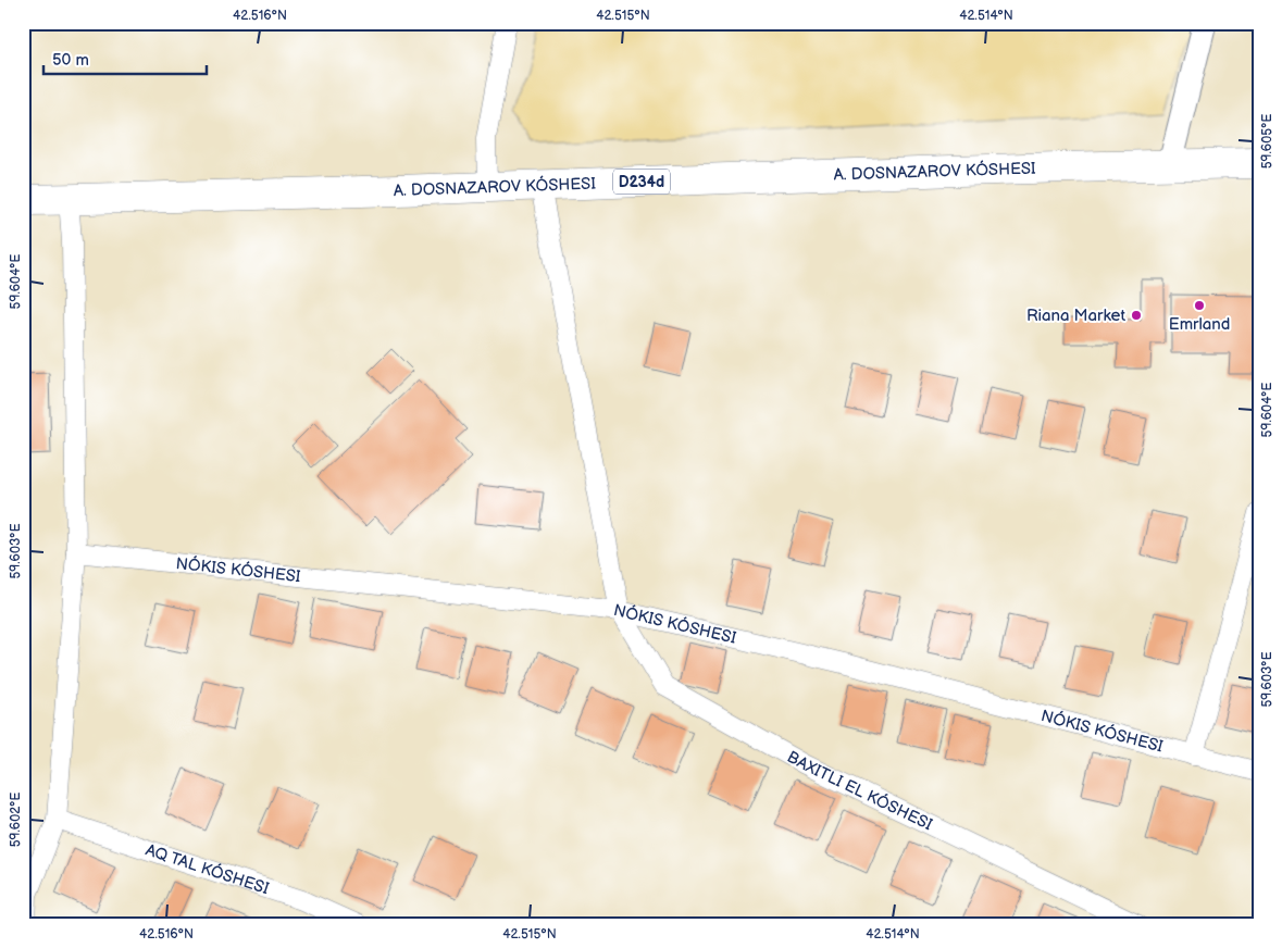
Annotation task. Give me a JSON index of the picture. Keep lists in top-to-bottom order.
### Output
{
  "streets": {
    "main road": ["A. DOSNAZAROV KÓSHESI", "D234d"],
    "street": ["NÓKIS KÓSHESI", "AQ TAL KÓSHESI"]
  },
  "places": ["Emrland", "Riana Market"],
  "scale_bar": "50 m",
  "coordinates": [
    "42.516°N",
    "42.515°N",
    "42.514°N",
    "59.605°E",
    "59.604°E",
    "59.603°E",
    "59.602°E"
  ]
}
